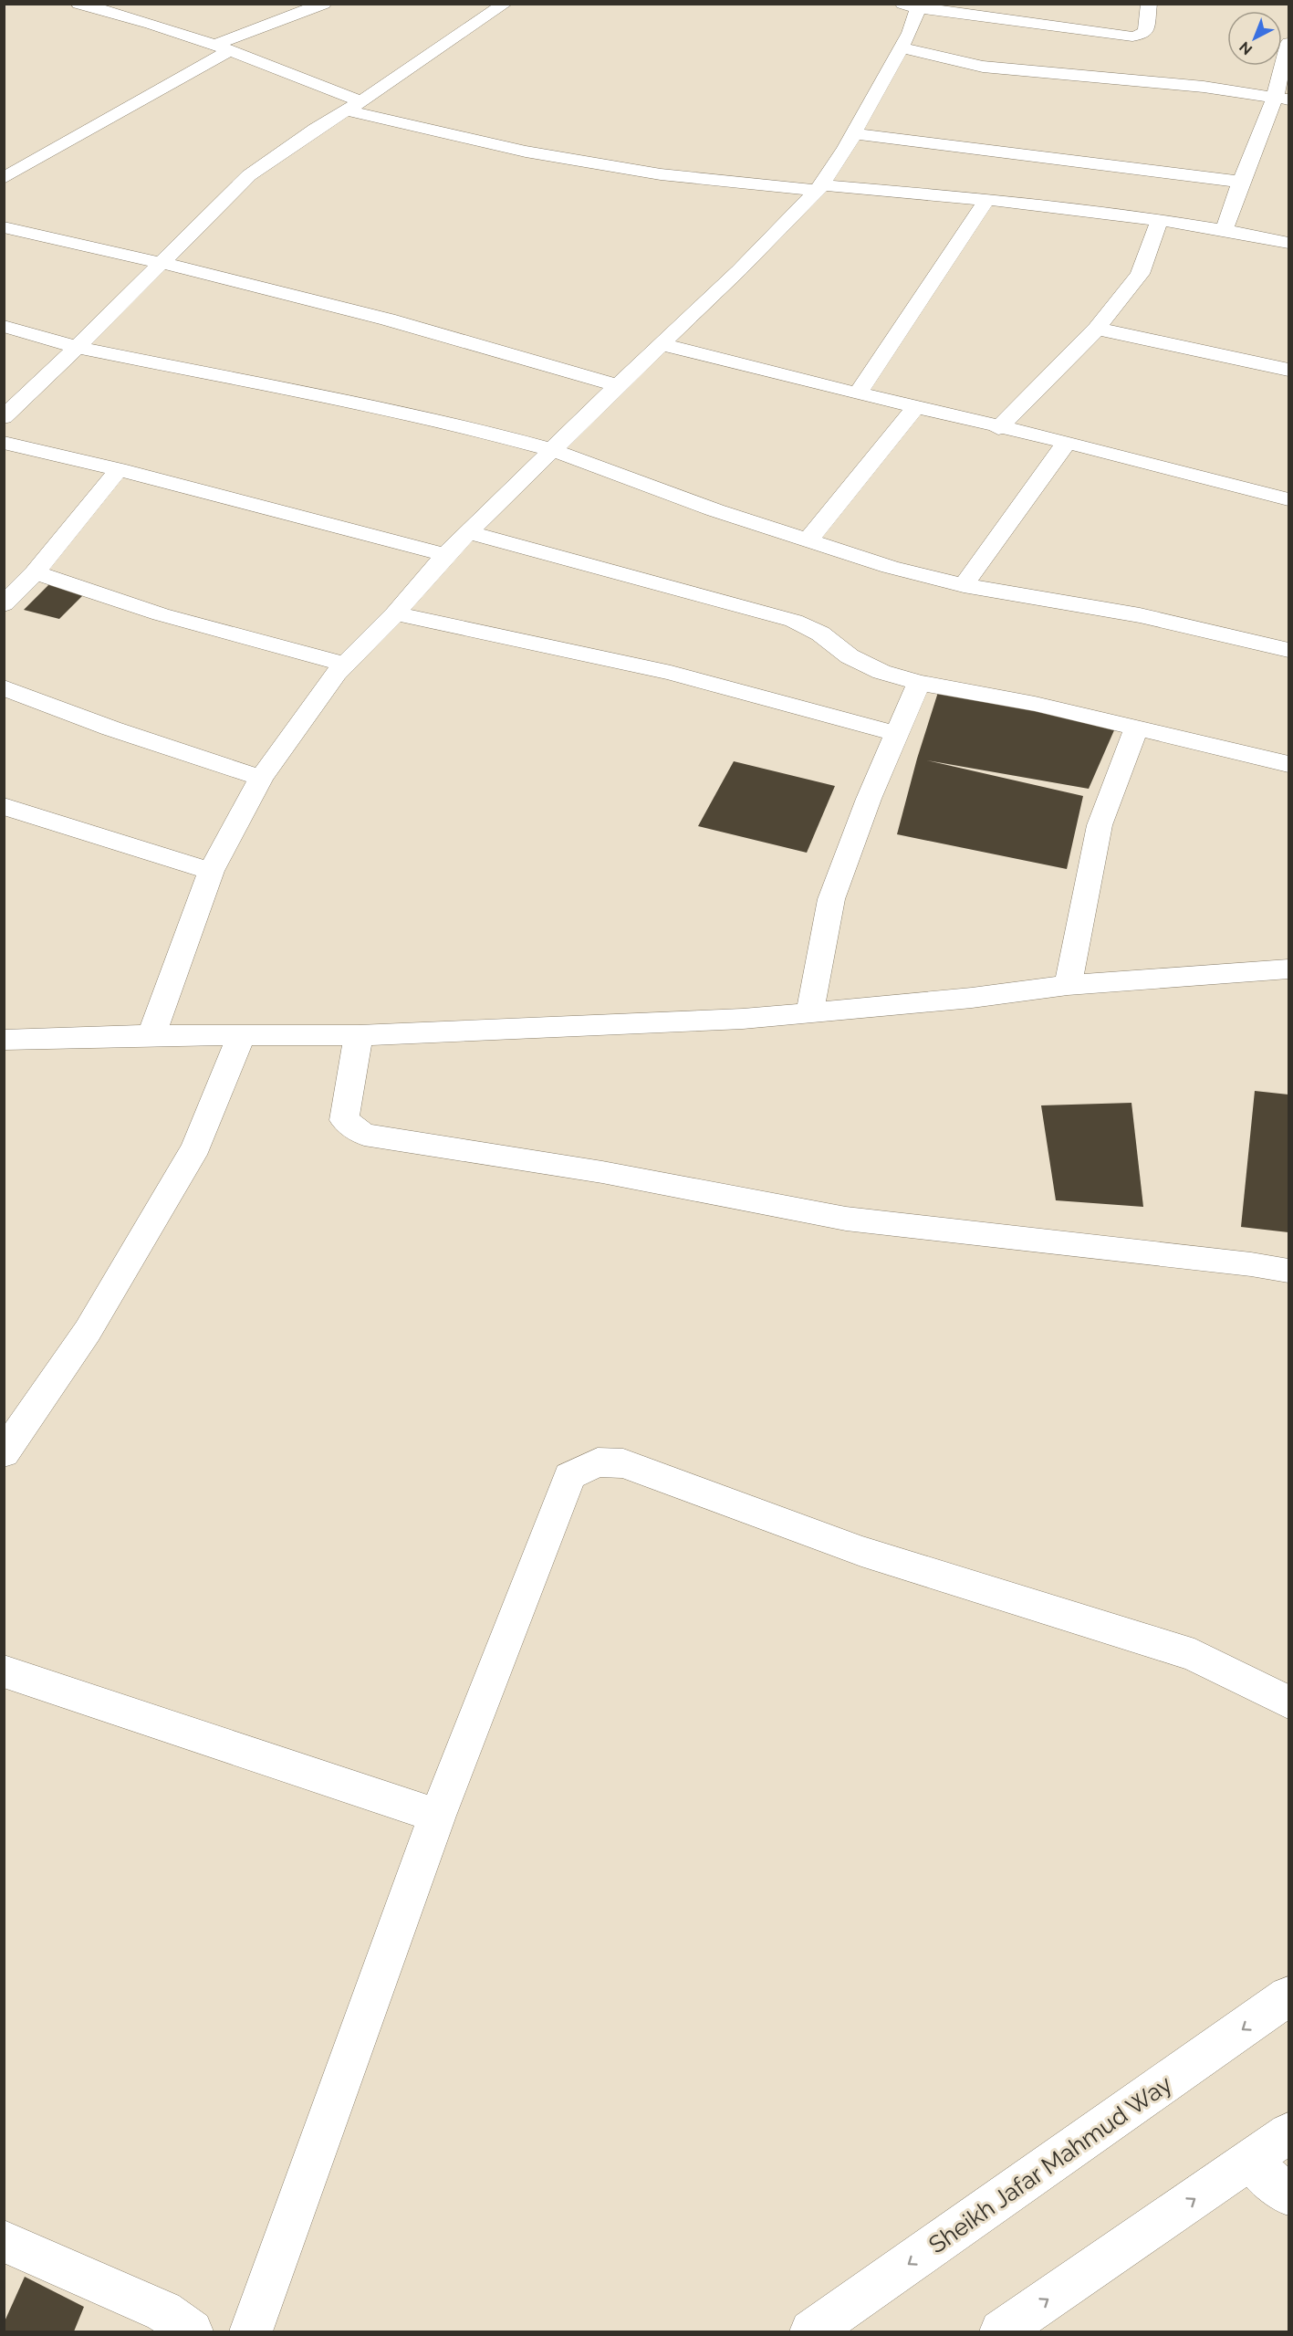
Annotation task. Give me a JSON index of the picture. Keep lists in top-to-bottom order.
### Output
{
  "streets": {
    "street": ["Sheikh Jafar Mahmud Way"]
  },
  "north": "bottom left"
}
